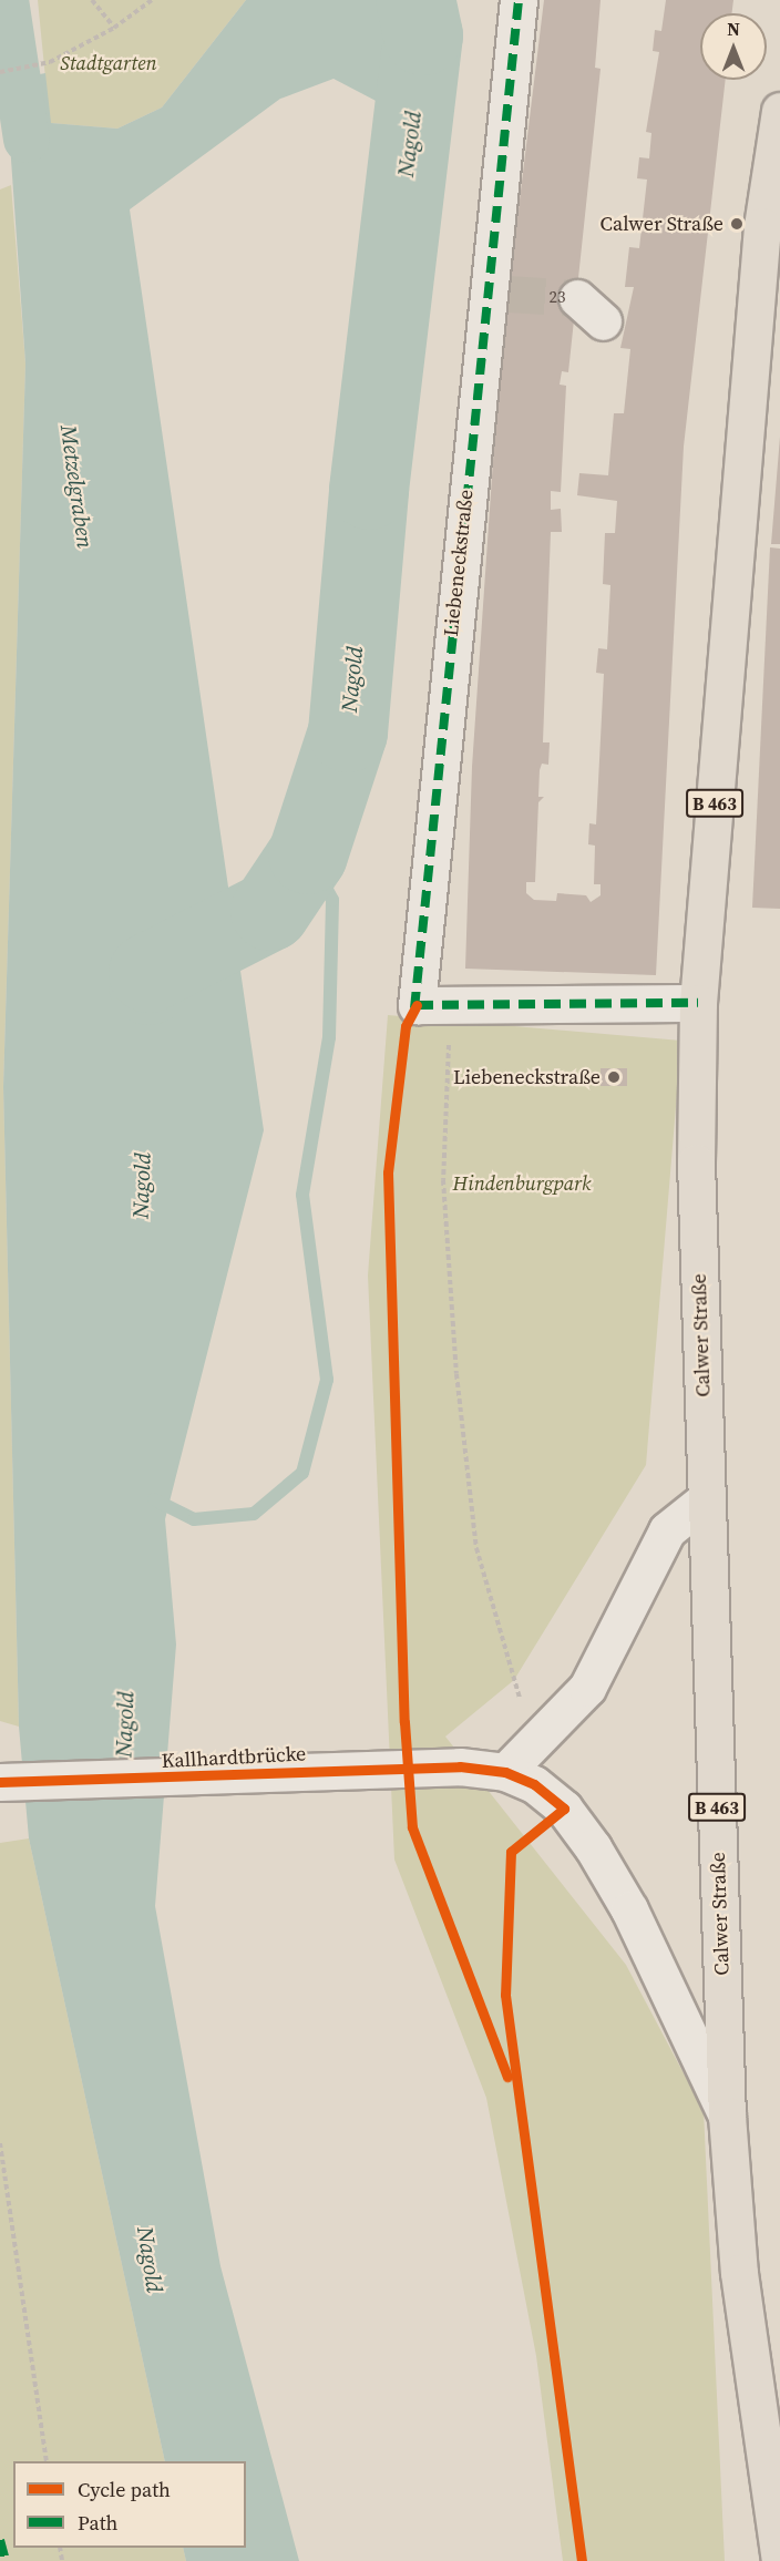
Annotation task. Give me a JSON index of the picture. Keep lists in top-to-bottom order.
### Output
{
  "streets": {
    "main road": ["B 463", "Calwer Straße"],
    "street": ["Liebeneckstraße", "Kallhardtbrücke"]
  },
  "crossings": [
    ["Calwer Straße", "Kallhardtbrücke"]
  ],
  "water": ["Nagold", "Metzelgraben"],
  "parks": ["Stadtgarten", "Hindenburgpark"],
  "places": ["Calwer Straße", "Liebeneckstraße"],
  "house_numbers": ["23"],
  "legend": ["Cycle path", "Path"],
  "north": "top"
}
